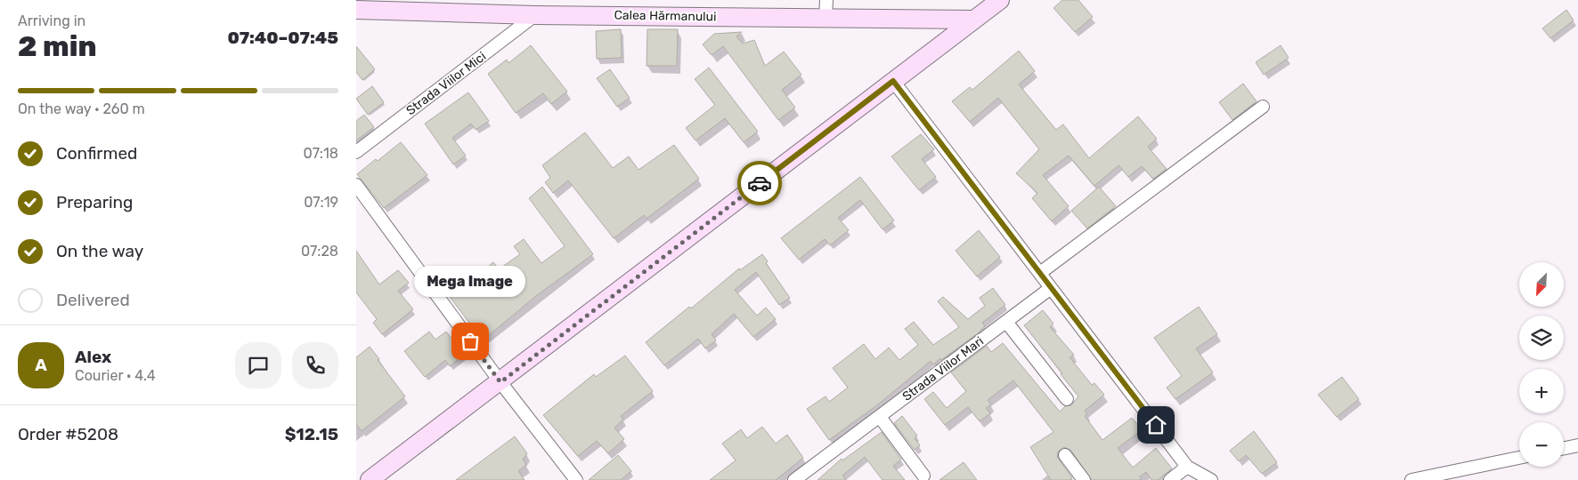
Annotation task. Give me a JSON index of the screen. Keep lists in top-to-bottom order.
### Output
{
  "streets": {
    "main road": ["Calea Hărmanului"],
    "street": ["Strada Viilor Mici", "Strada Viilor Mari"]
  },
  "crossings": [
    ["Calea Hărmanului", "Strada Viilor Mici"]
  ],
  "places": ["Mega Image"],
  "north": "bottom left",
  "page": {
    "heading": ["2 min", "Arriving in", "07:40–07:45"],
    "panel": [
      "Alex",
      "Courier · 4.4",
      "Order #5208",
      "$12.15"
    ],
    "bar": "On the way · 260 m",
    "list": [
      ["Confirmed", "07:18"],
      ["Preparing", "07:19"],
      ["On the way", "07:28"],
      "Delivered"
    ],
    "map_buttons": ["+", "−"],
    "bubble": "Mega Image",
    "round": "A"
  }
}
